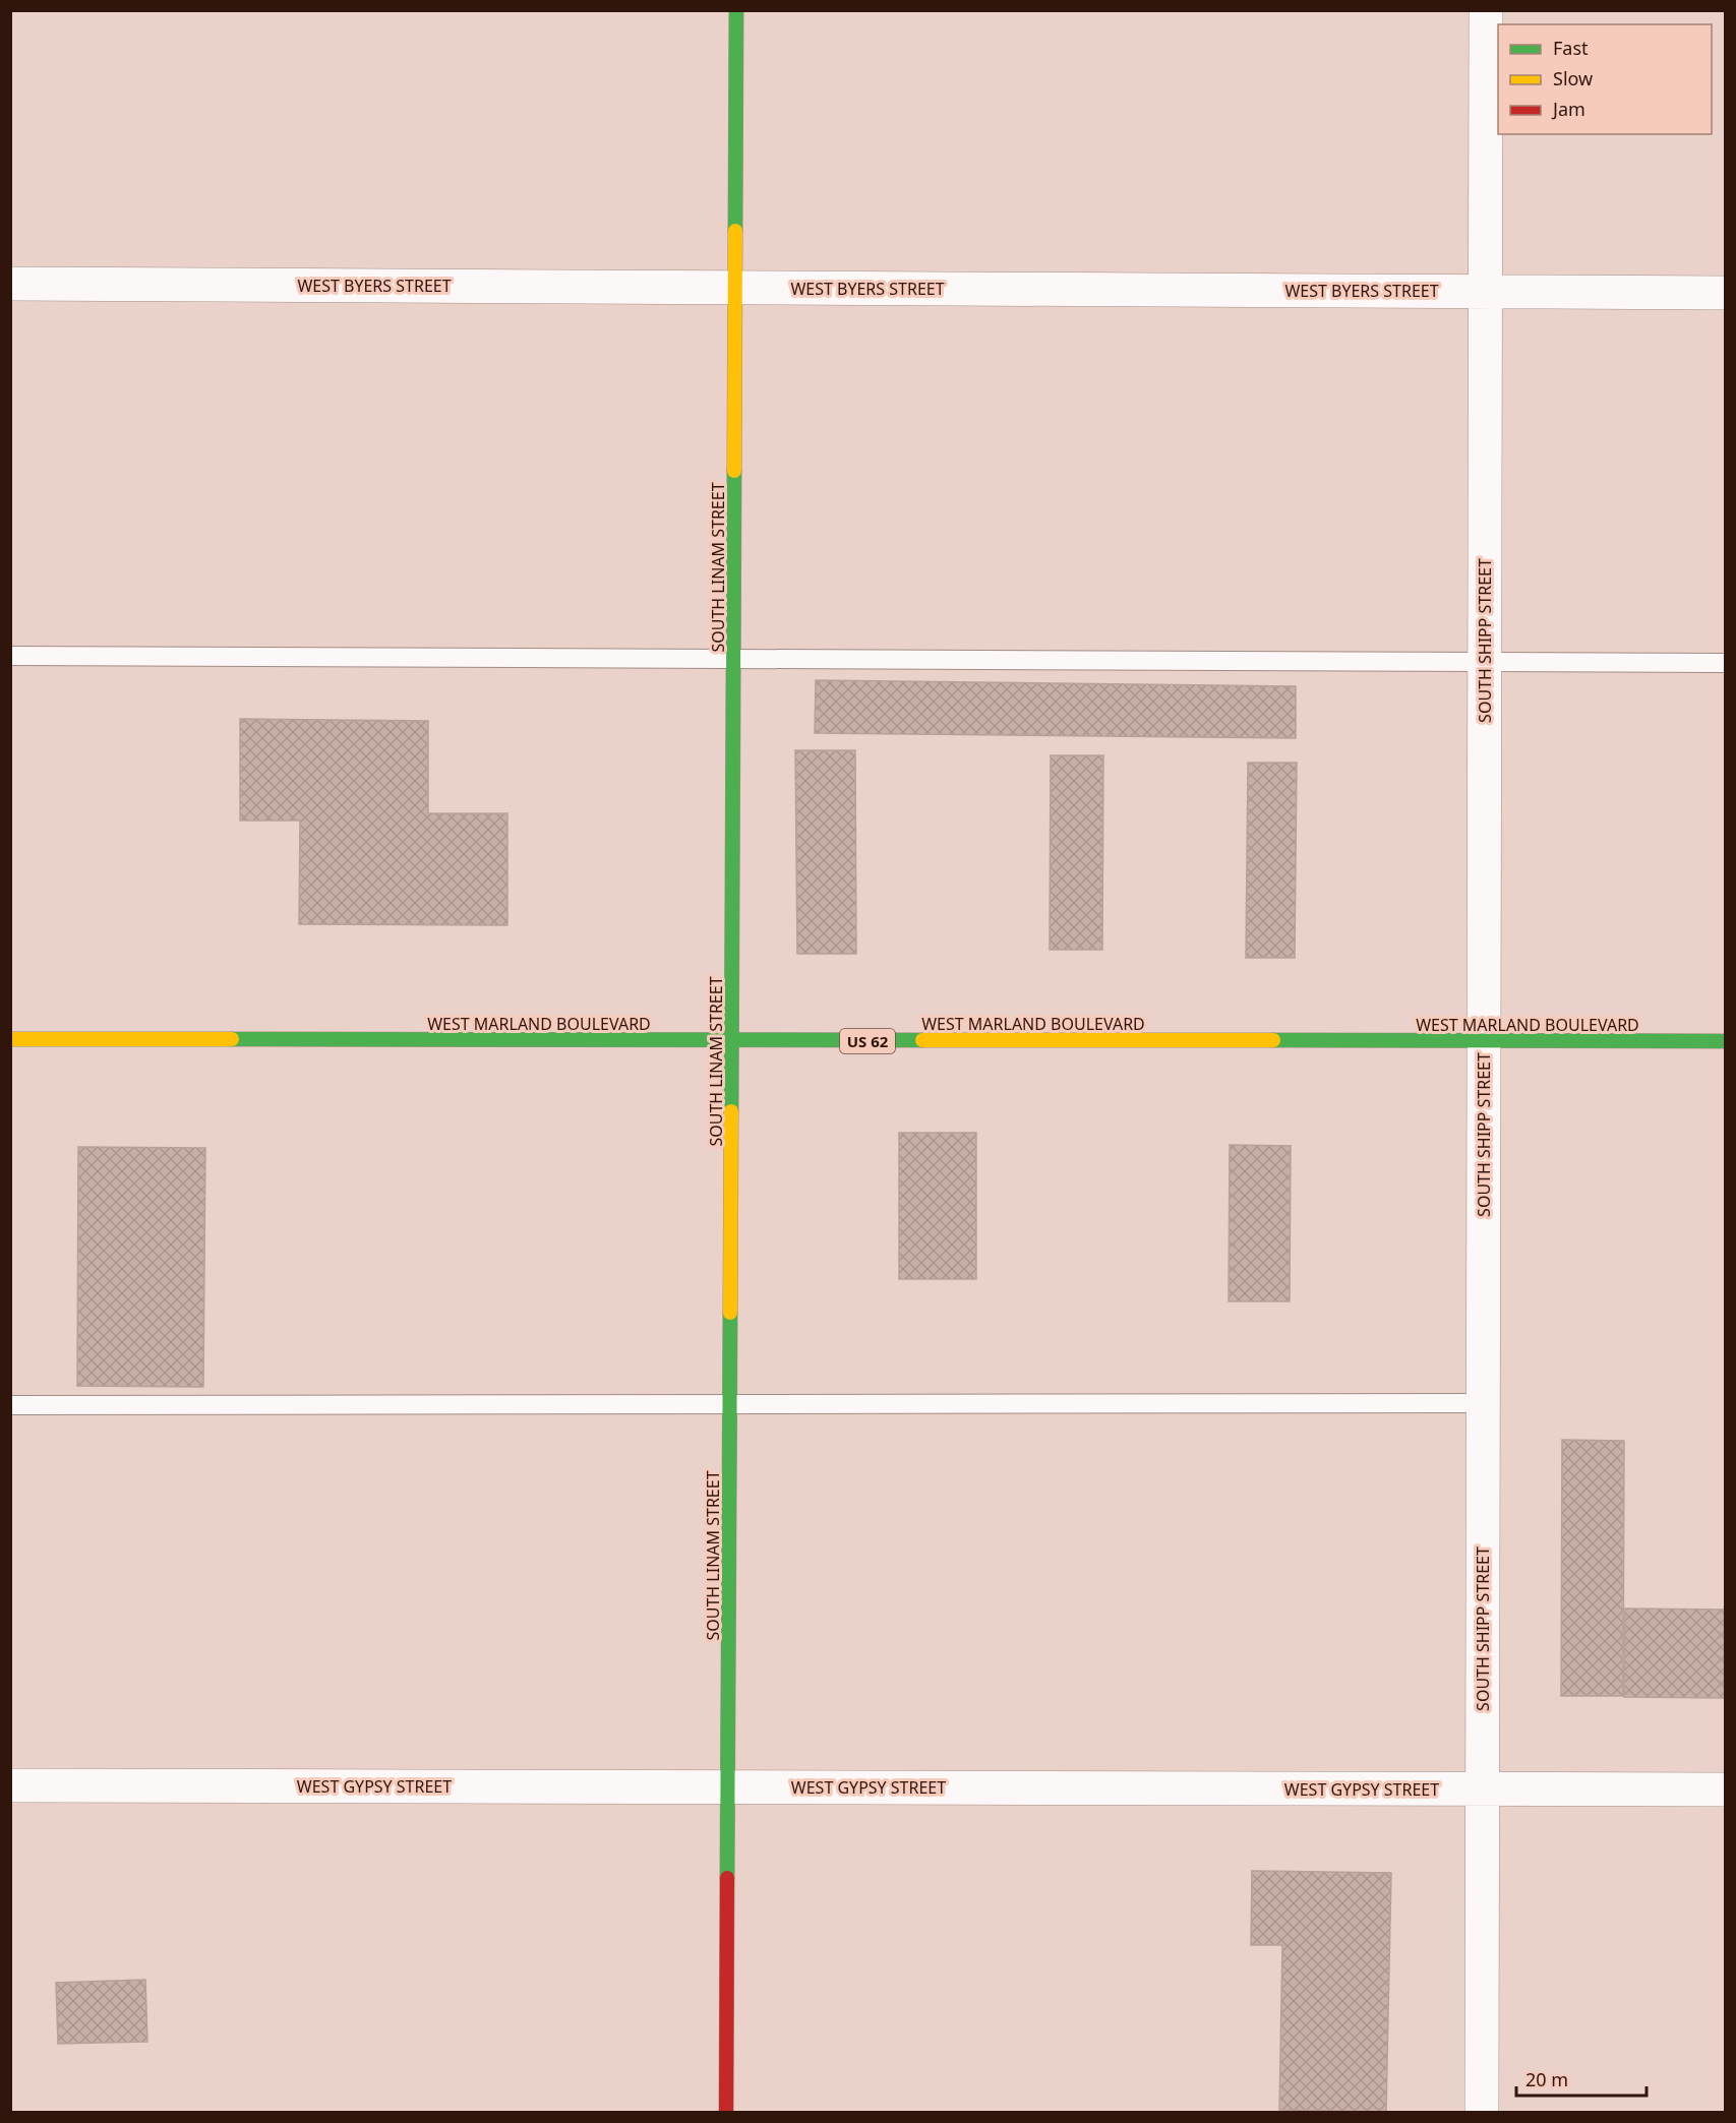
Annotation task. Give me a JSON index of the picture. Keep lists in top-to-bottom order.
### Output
{
  "streets": {
    "main road": ["SOUTH LINAM STREET", "WEST MARLAND BOULEVARD", "US 62"],
    "street": ["WEST BYERS STREET", "SOUTH SHIPP STREET", "WEST GYPSY STREET"]
  },
  "crossings": [
    ["WEST BYERS STREET", "SOUTH LINAM STREET"],
    ["WEST BYERS STREET", "SOUTH SHIPP STREET"],
    ["SOUTH LINAM STREET", "WEST MARLAND BOULEVARD"],
    ["SOUTH LINAM STREET", "WEST GYPSY STREET"],
    ["SOUTH SHIPP STREET", "WEST MARLAND BOULEVARD"],
    ["SOUTH SHIPP STREET", "WEST GYPSY STREET"]
  ],
  "legend": ["Fast", "Slow", "Jam"],
  "scale_bar": "20 m"
}
